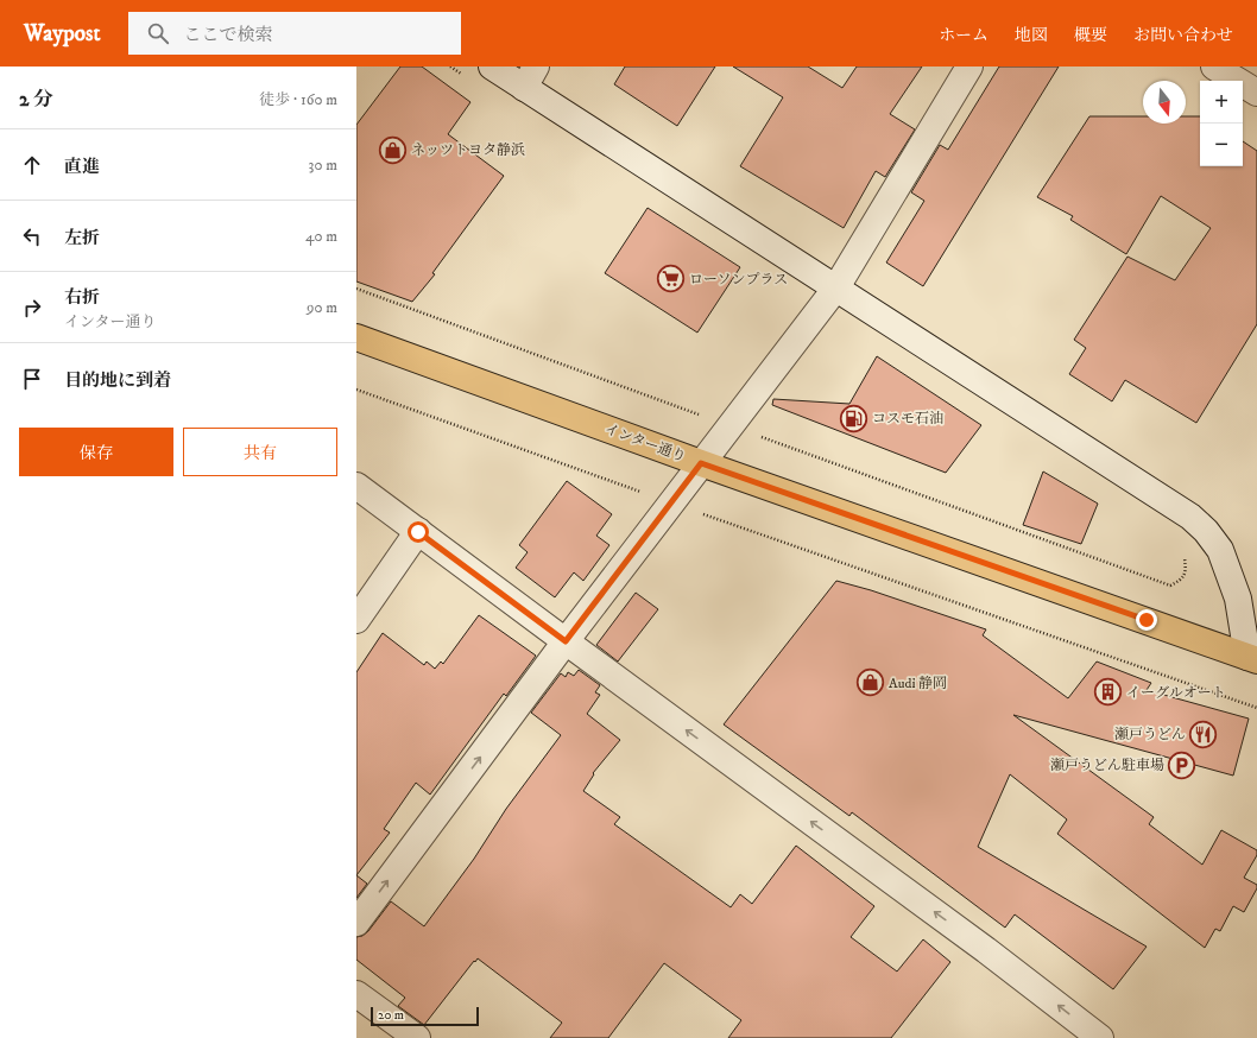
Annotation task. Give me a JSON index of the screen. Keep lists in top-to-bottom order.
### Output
{
  "streets": {
    "main road": ["インター通り"]
  },
  "places": {
    "shop": ["ネッツトヨタ静浜", "Audi 静岡"],
    "supermarket": ["ローソンプラス"],
    "fuel station": ["コスモ石油"],
    "building": ["イーグルオート"],
    "restaurant": ["瀬戸うどん"],
    "parking": ["瀬戸うどん駐車場"]
  },
  "scale_bar": "20 m",
  "north": "bottom",
  "page": {
    "header": "Waypost",
    "search": "ここで検索",
    "nav": [
      "ホーム",
      "地図",
      "概要",
      "お問い合わせ"
    ],
    "heading": ["2 分", "徒歩 · 160 m"],
    "map_buttons": ["+", "−"],
    "list": [
      ["直進", "30 m"],
      ["左折", "40 m"],
      ["右折", "インター通り", "90 m"],
      "目的地に到着"
    ],
    "buttons": ["保存", "共有"],
    "scale": "20 m"
  }
}
